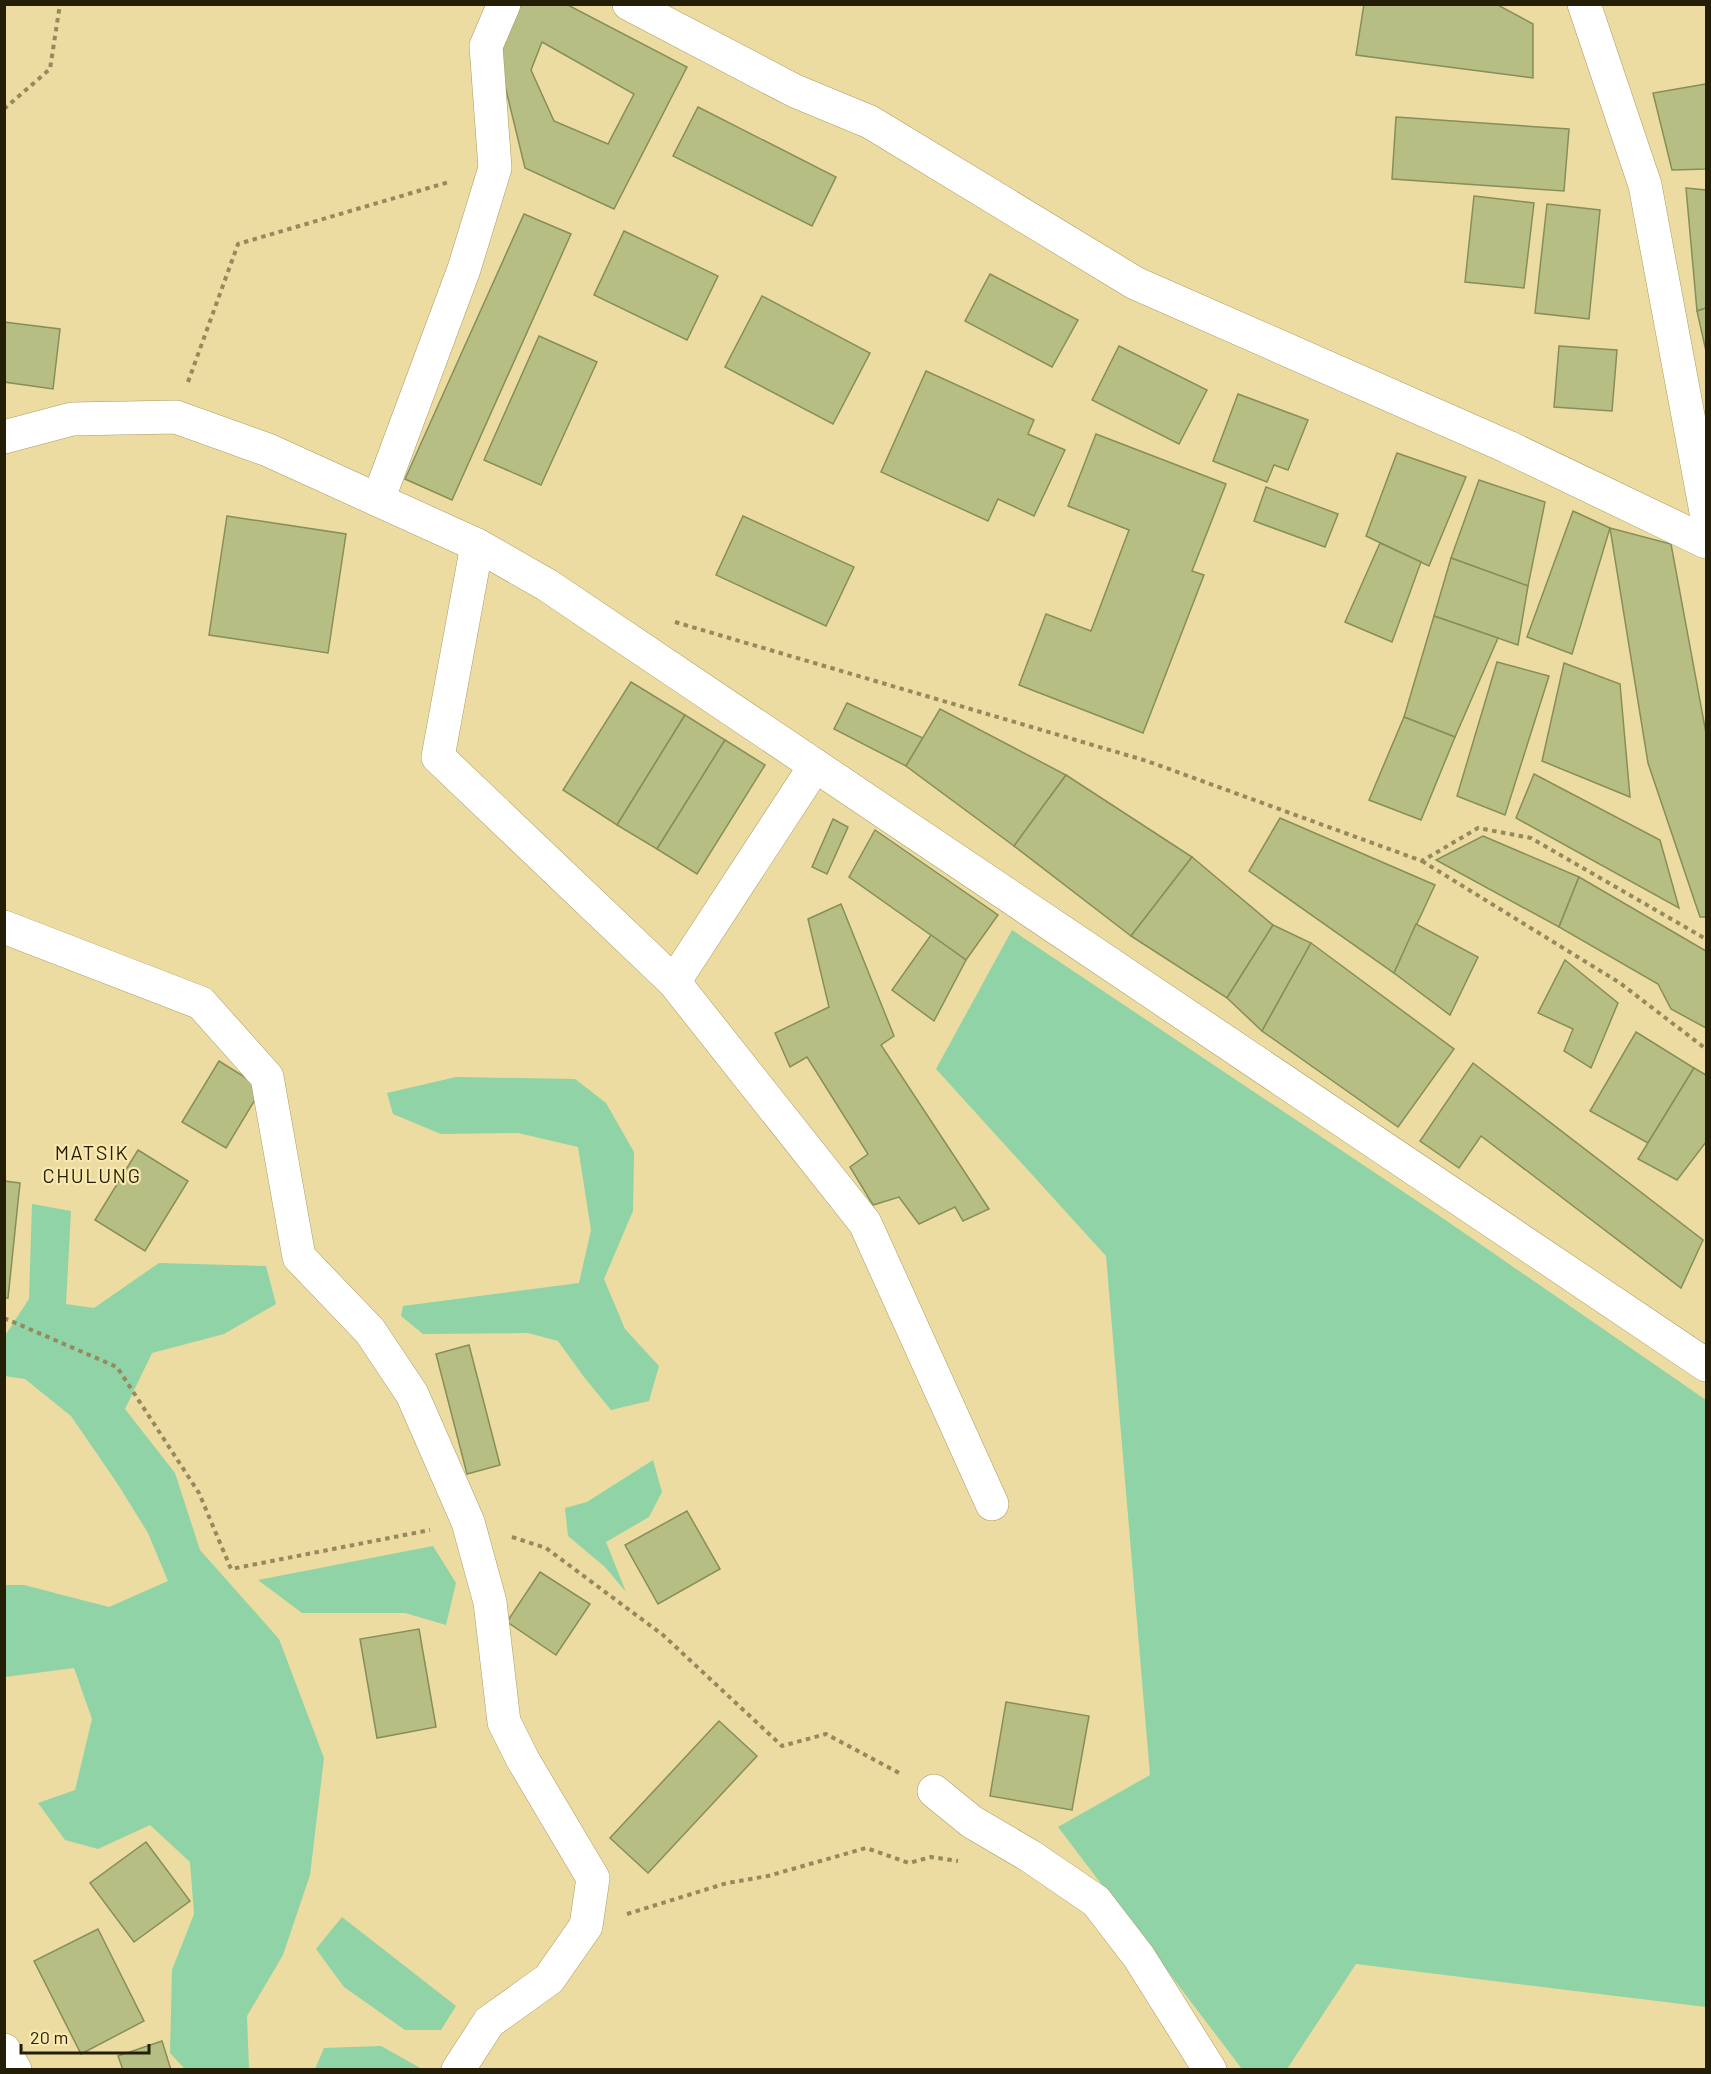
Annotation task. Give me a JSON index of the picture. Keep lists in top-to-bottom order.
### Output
{
  "districts": ["MATSIK CHULUNG"],
  "scale_bar": "20 m"
}
